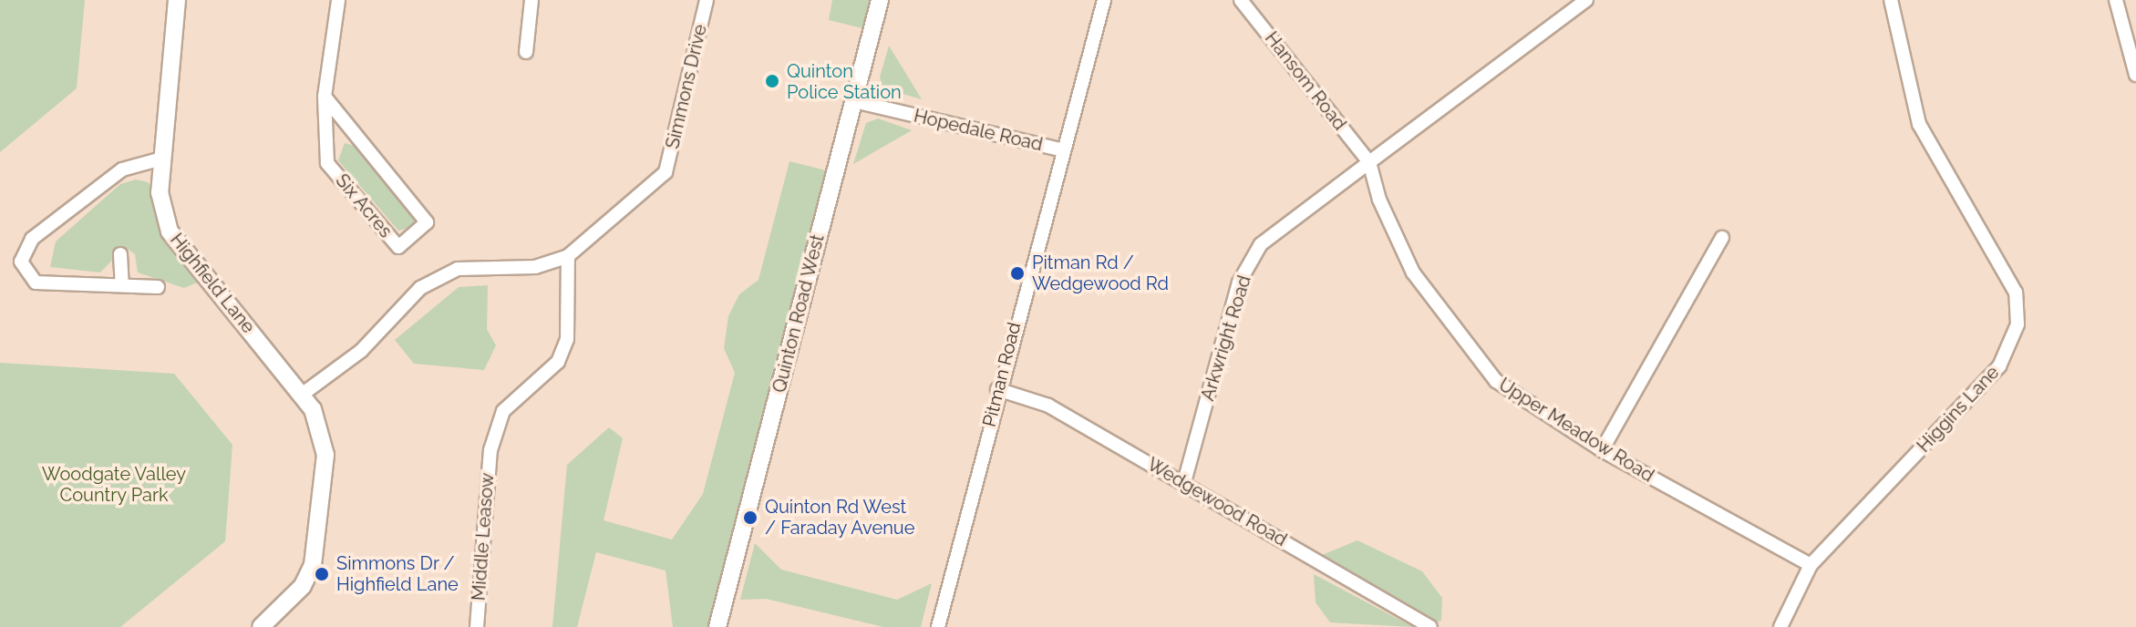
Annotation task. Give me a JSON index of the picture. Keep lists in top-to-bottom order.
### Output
{
  "streets": {
    "street": [
      "Hansom Road",
      "Simmons Drive",
      "Hopedale Road",
      "Six Acres",
      "Highfield Lane",
      "Quinton Road West",
      "Arkwright Road",
      "Pitman Road",
      "Higgins Lane",
      "Upper Meadow Road",
      "Wedgewood Road",
      "Middle Leasow"
    ]
  },
  "crossings": [
    ["Hansom Road", "Arkwright Road"],
    ["Hansom Road", "Upper Meadow Road"],
    ["Simmons Drive", "Highfield Lane"],
    ["Simmons Drive", "Middle Leasow"],
    ["Hopedale Road", "Quinton Road West"],
    ["Hopedale Road", "Pitman Road"],
    ["Arkwright Road", "Upper Meadow Road"],
    ["Arkwright Road", "Wedgewood Road"],
    ["Pitman Road", "Wedgewood Road"],
    ["Higgins Lane", "Upper Meadow Road"]
  ],
  "parks": ["Woodgate Valley Country Park"],
  "places": [
    "Quinton Police Station",
    "Pitman Rd / Wedgewood Rd",
    "Quinton Rd West / Faraday Avenue",
    "Simmons Dr / Highfield Lane"
  ]
}
